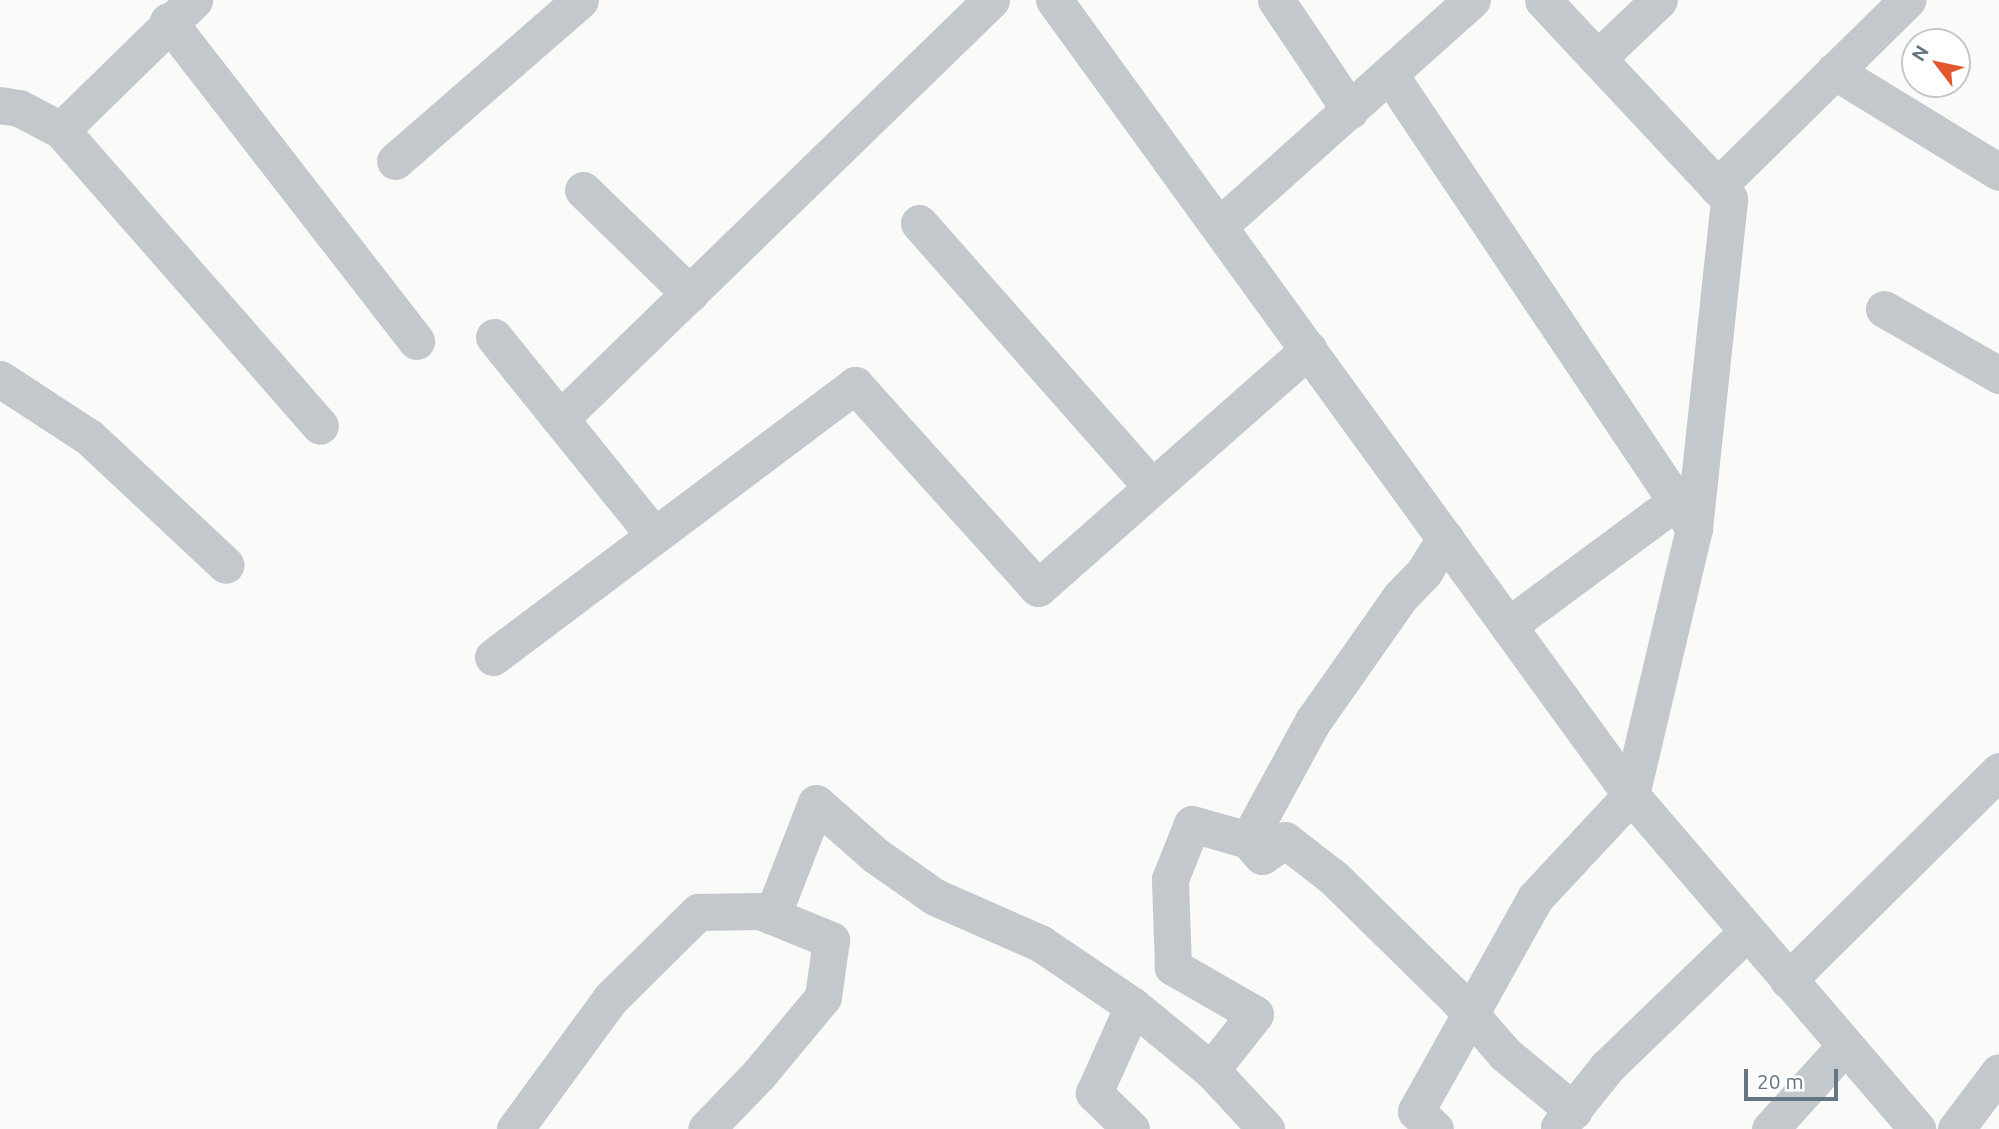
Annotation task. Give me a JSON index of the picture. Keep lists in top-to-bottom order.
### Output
{
  "scale_bar": "20 m",
  "north": "top left"
}
